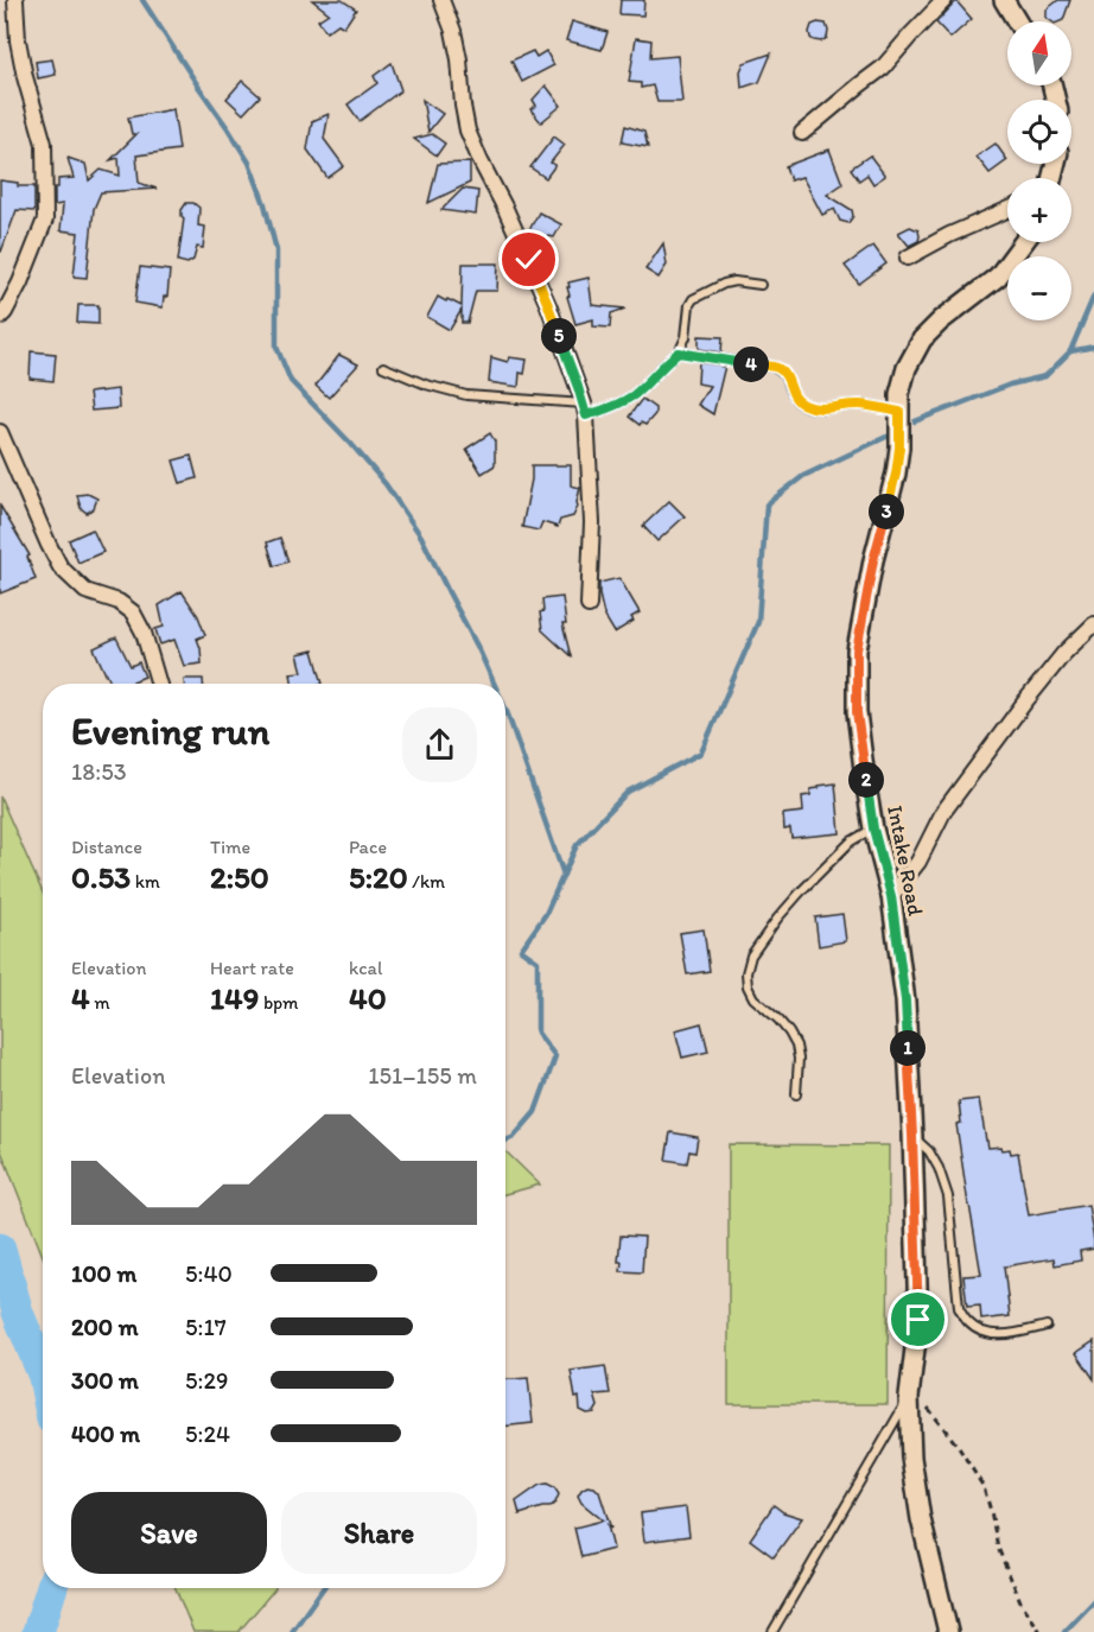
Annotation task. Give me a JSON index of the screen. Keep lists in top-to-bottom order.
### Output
{
  "streets": {
    "street": ["Intake Road"]
  },
  "north": "top",
  "page": {
    "map_buttons": ["+", "−"],
    "pins": [
      "5",
      "4",
      "3",
      "2",
      "1"
    ],
    "heading": ["Evening run", "18:53"],
    "stats": [
      ["Distance", "0.53 km"],
      ["Time", "2:50"],
      ["Pace", "5:20 /km"],
      ["Elevation", "4 m"],
      ["Heart rate", "149 bpm"],
      ["kcal", "40"]
    ],
    "chart": ["Elevation", "151–155 m"],
    "list": [
      {
        "name": "100 m",
        "note": "5:40"
      },
      {
        "name": "200 m",
        "note": "5:17"
      },
      {
        "name": "300 m",
        "note": "5:29"
      },
      {
        "name": "400 m",
        "note": "5:24"
      }
    ],
    "buttons": ["Save", "Share"]
  }
}
